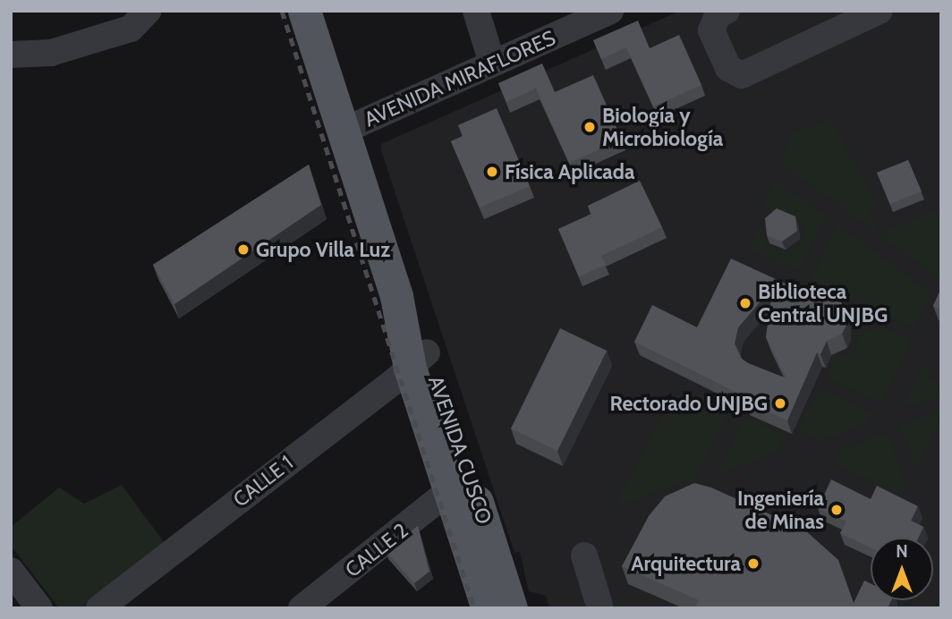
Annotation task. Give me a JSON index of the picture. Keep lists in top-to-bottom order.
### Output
{
  "streets": {
    "main road": ["AVENIDA CUSCO"],
    "street": ["AVENIDA MIRAFLORES", "CALLE 1", "CALLE 2"]
  },
  "crossings": [
    ["AVENIDA MIRAFLORES", "AVENIDA CUSCO"],
    ["AVENIDA CUSCO", "CALLE 1"],
    ["AVENIDA CUSCO", "CALLE 2"]
  ],
  "places": [
    "Biología y Microbiología",
    "Física Aplicada",
    "Grupo Villa Luz",
    "Biblioteca Central UNJBG",
    "Rectorado UNJBG",
    "Ingeniería de Minas",
    "Arquitectura"
  ],
  "north": "top"
}
